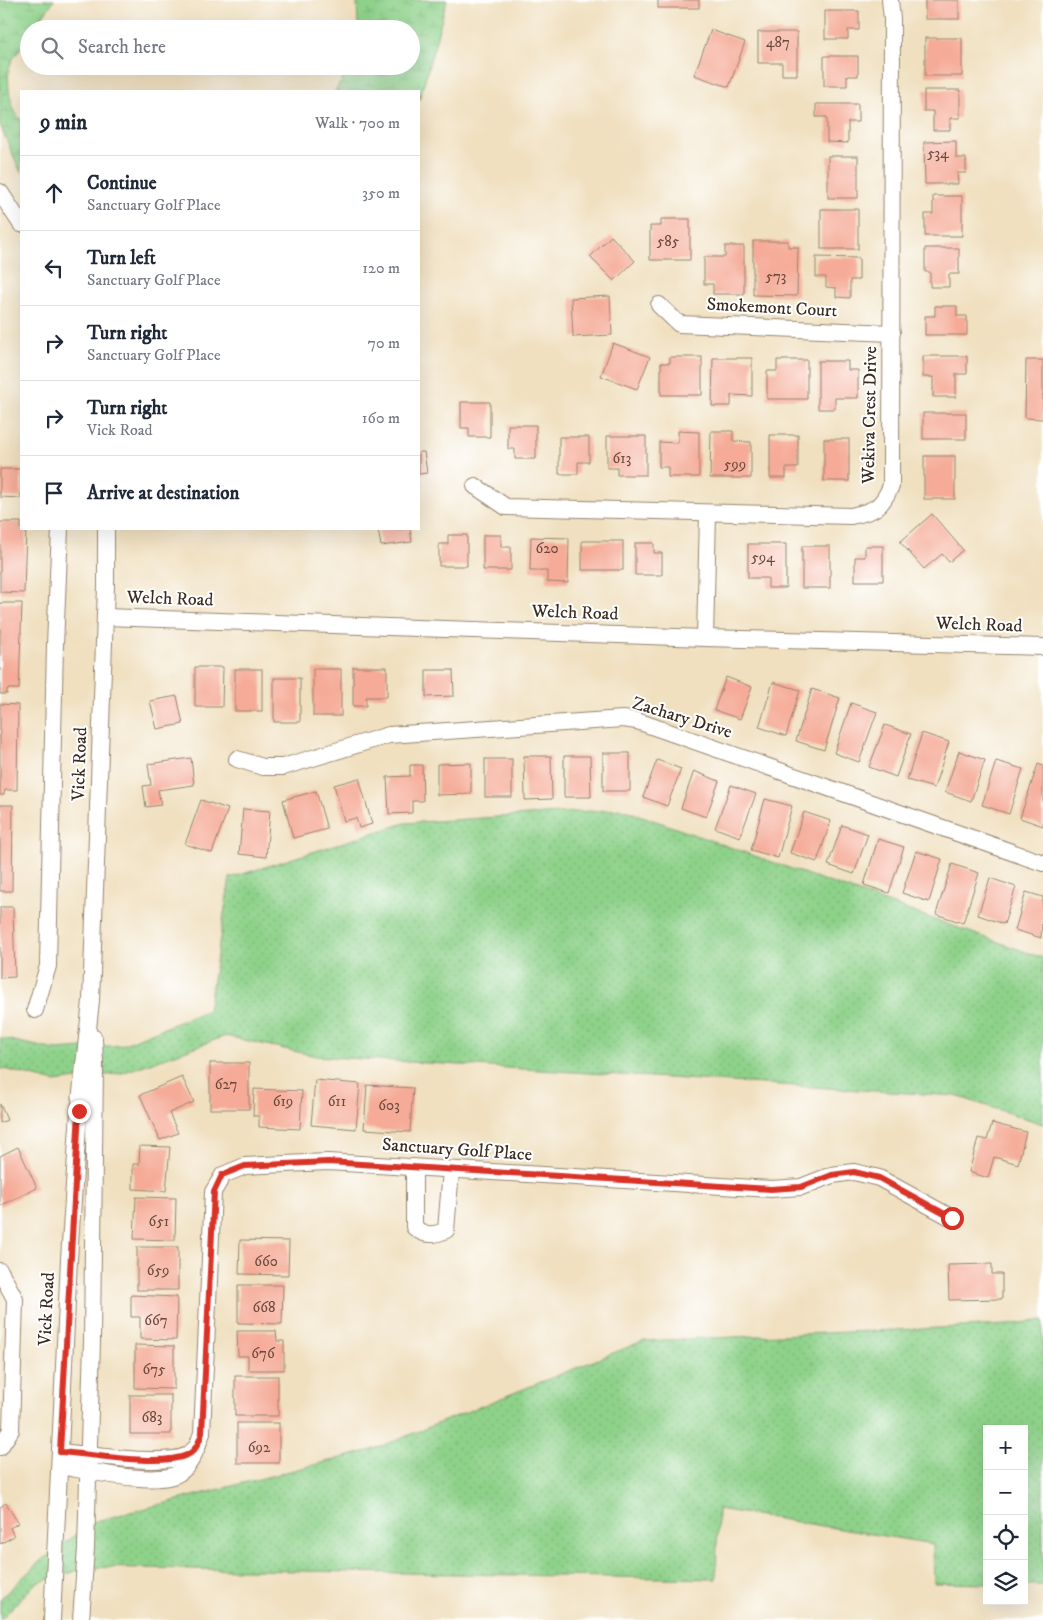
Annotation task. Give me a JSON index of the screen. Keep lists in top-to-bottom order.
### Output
{
  "streets": {
    "street": [
      "Smokemont Court",
      "Wekiva Crest Drive",
      "Welch Road",
      "Zachary Drive",
      "Vick Road",
      "Sanctuary Golf Place"
    ]
  },
  "crossings": [
    ["Smokemont Court", "Wekiva Crest Drive"],
    ["Welch Road", "Vick Road"],
    ["Vick Road", "Sanctuary Golf Place"]
  ],
  "house_numbers": [
    "487",
    "534",
    "585",
    "573",
    "613",
    "599",
    "620",
    "594",
    "627",
    "619",
    "611",
    "603",
    "651",
    "660",
    "659",
    "668",
    "667",
    "676",
    "675",
    "683",
    "692"
  ],
  "page": {
    "search": "Search here",
    "heading": ["9 min", "Walk · 700 m"],
    "list": [
      ["Continue", "Sanctuary Golf Place", "350 m"],
      ["Turn left", "Sanctuary Golf Place", "120 m"],
      ["Turn right", "Sanctuary Golf Place", "70 m"],
      ["Turn right", "Vick Road", "160 m"],
      "Arrive at destination"
    ],
    "map_buttons": ["+", "−"]
  }
}
